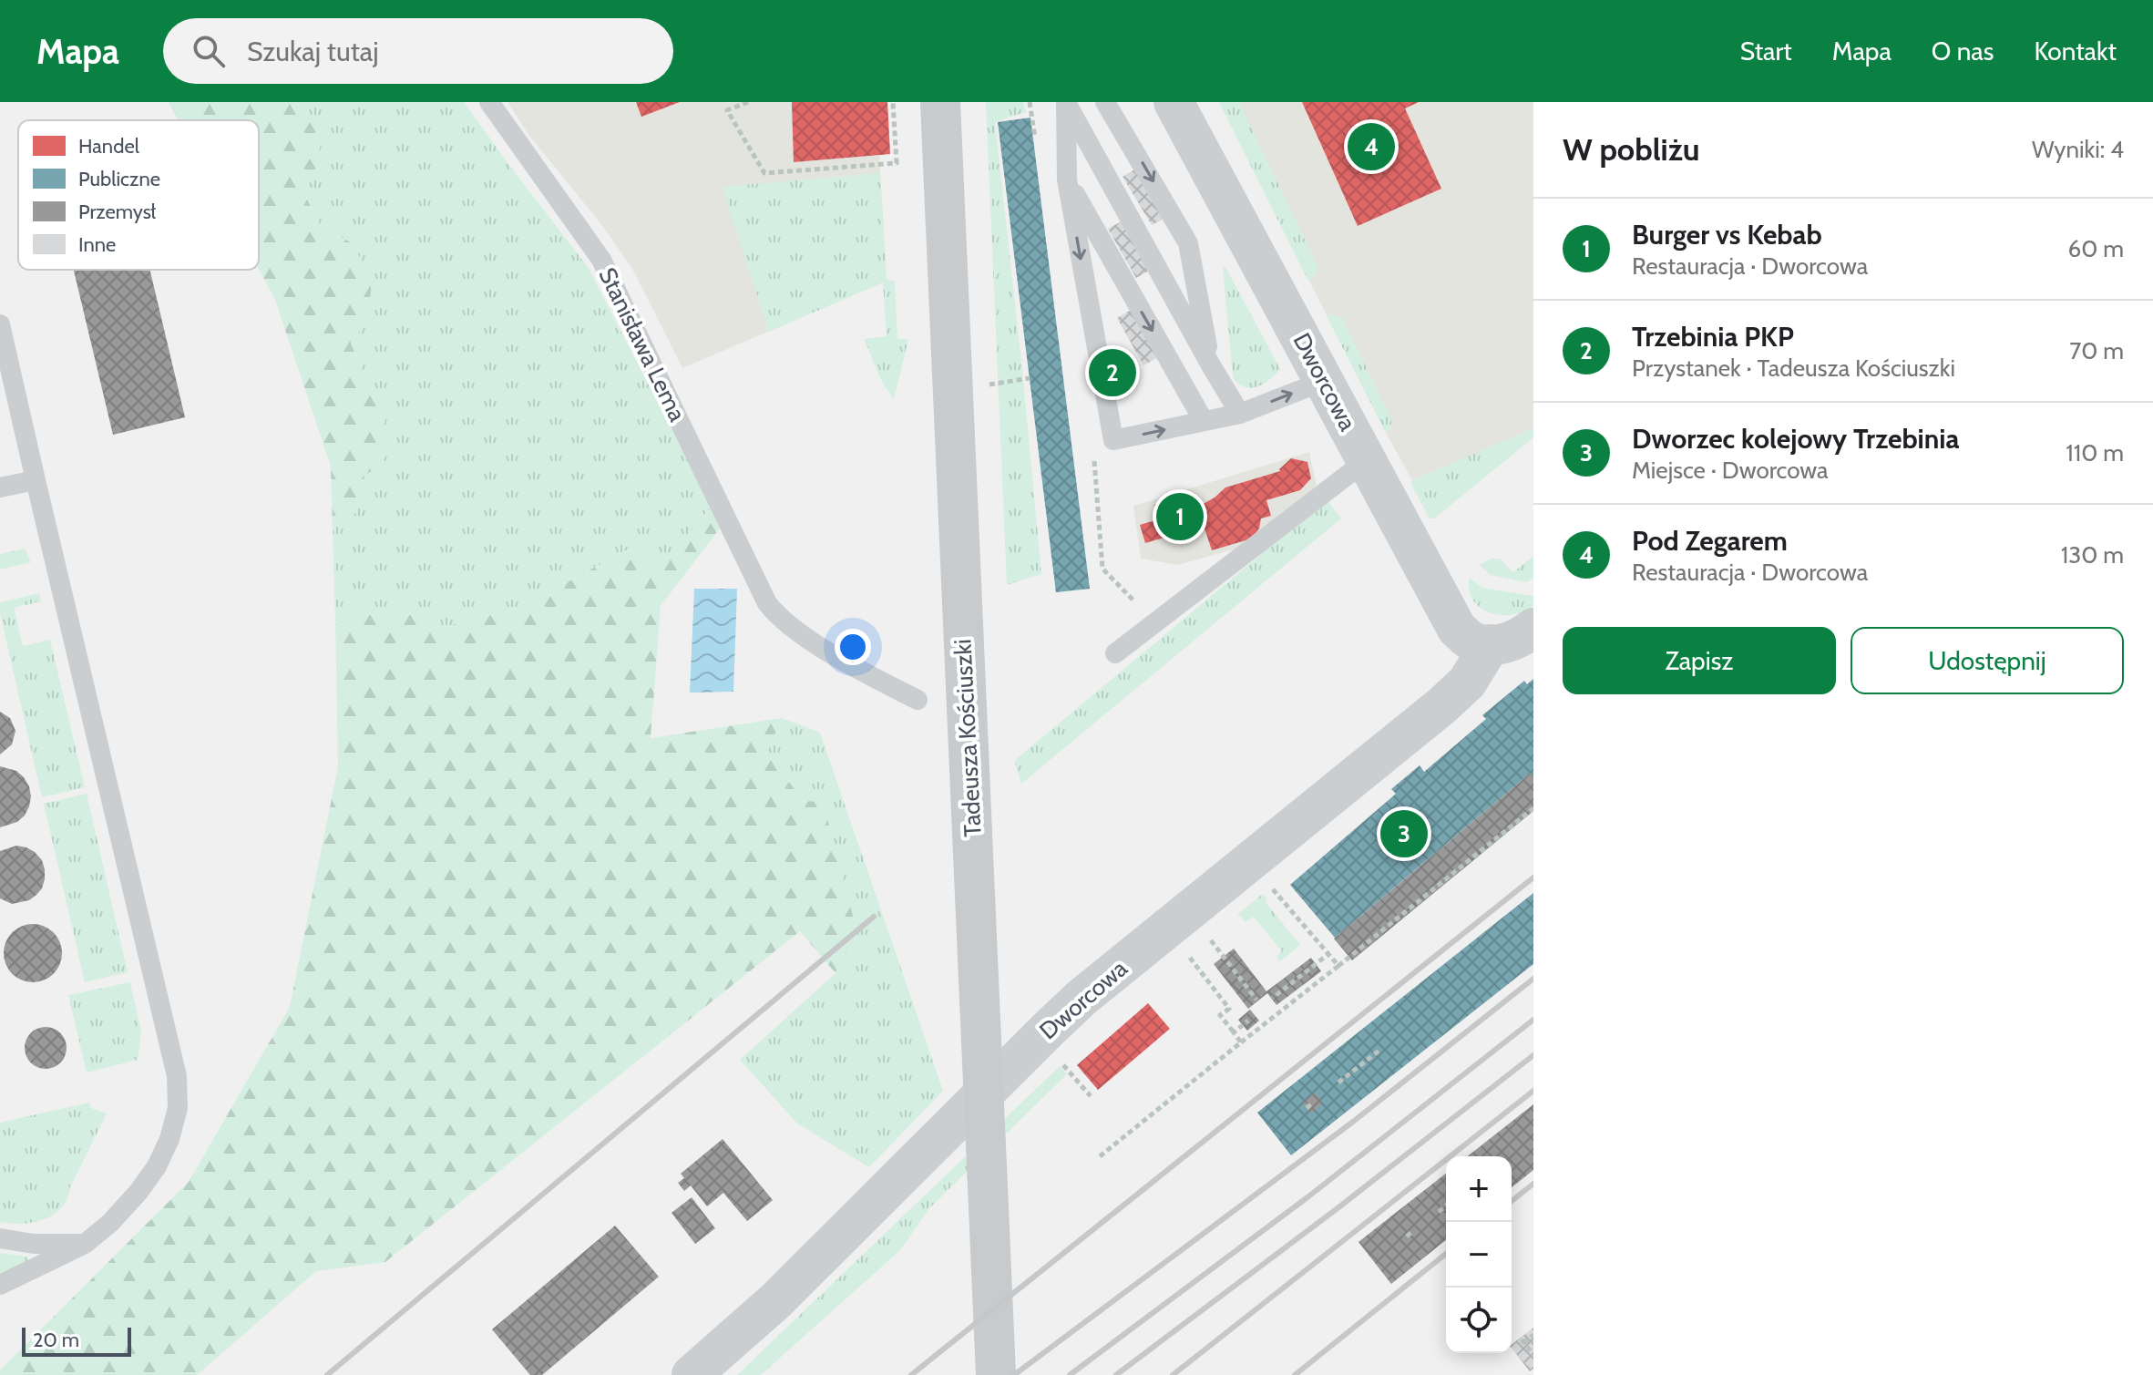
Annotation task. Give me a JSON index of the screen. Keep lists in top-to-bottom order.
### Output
{
  "streets": {
    "main road": ["Tadeusza Kościuszki"],
    "street": ["Dworcowa"],
    "lane": ["Stanisława Lema"]
  },
  "legend": [
    "Handel",
    "Publiczne",
    "Przemysł",
    "Inne"
  ],
  "scale_bar": "20 m",
  "page": {
    "header": "Mapa",
    "search": "Szukaj tutaj",
    "nav": [
      "Start",
      "Mapa",
      "O nas",
      "Kontakt"
    ],
    "heading": ["W pobliżu", "Wyniki: 4"],
    "pins": [
      "4",
      "2",
      "1",
      "3"
    ],
    "list": [
      {
        "mark": "1",
        "name": "Burger vs Kebab",
        "note": "Restauracja · Dworcowa",
        "value": "60 m"
      },
      {
        "mark": "2",
        "name": "Trzebinia PKP",
        "note": "Przystanek · Tadeusza Kościuszki",
        "value": "70 m"
      },
      {
        "mark": "3",
        "name": "Dworzec kolejowy Trzebinia",
        "note": "Miejsce · Dworcowa",
        "value": "110 m"
      },
      {
        "mark": "4",
        "name": "Pod Zegarem",
        "note": "Restauracja · Dworcowa",
        "value": "130 m"
      }
    ],
    "buttons": ["Zapisz", "Udostępnij"],
    "map_buttons": ["+", "−"],
    "scale": "20 m"
  }
}
